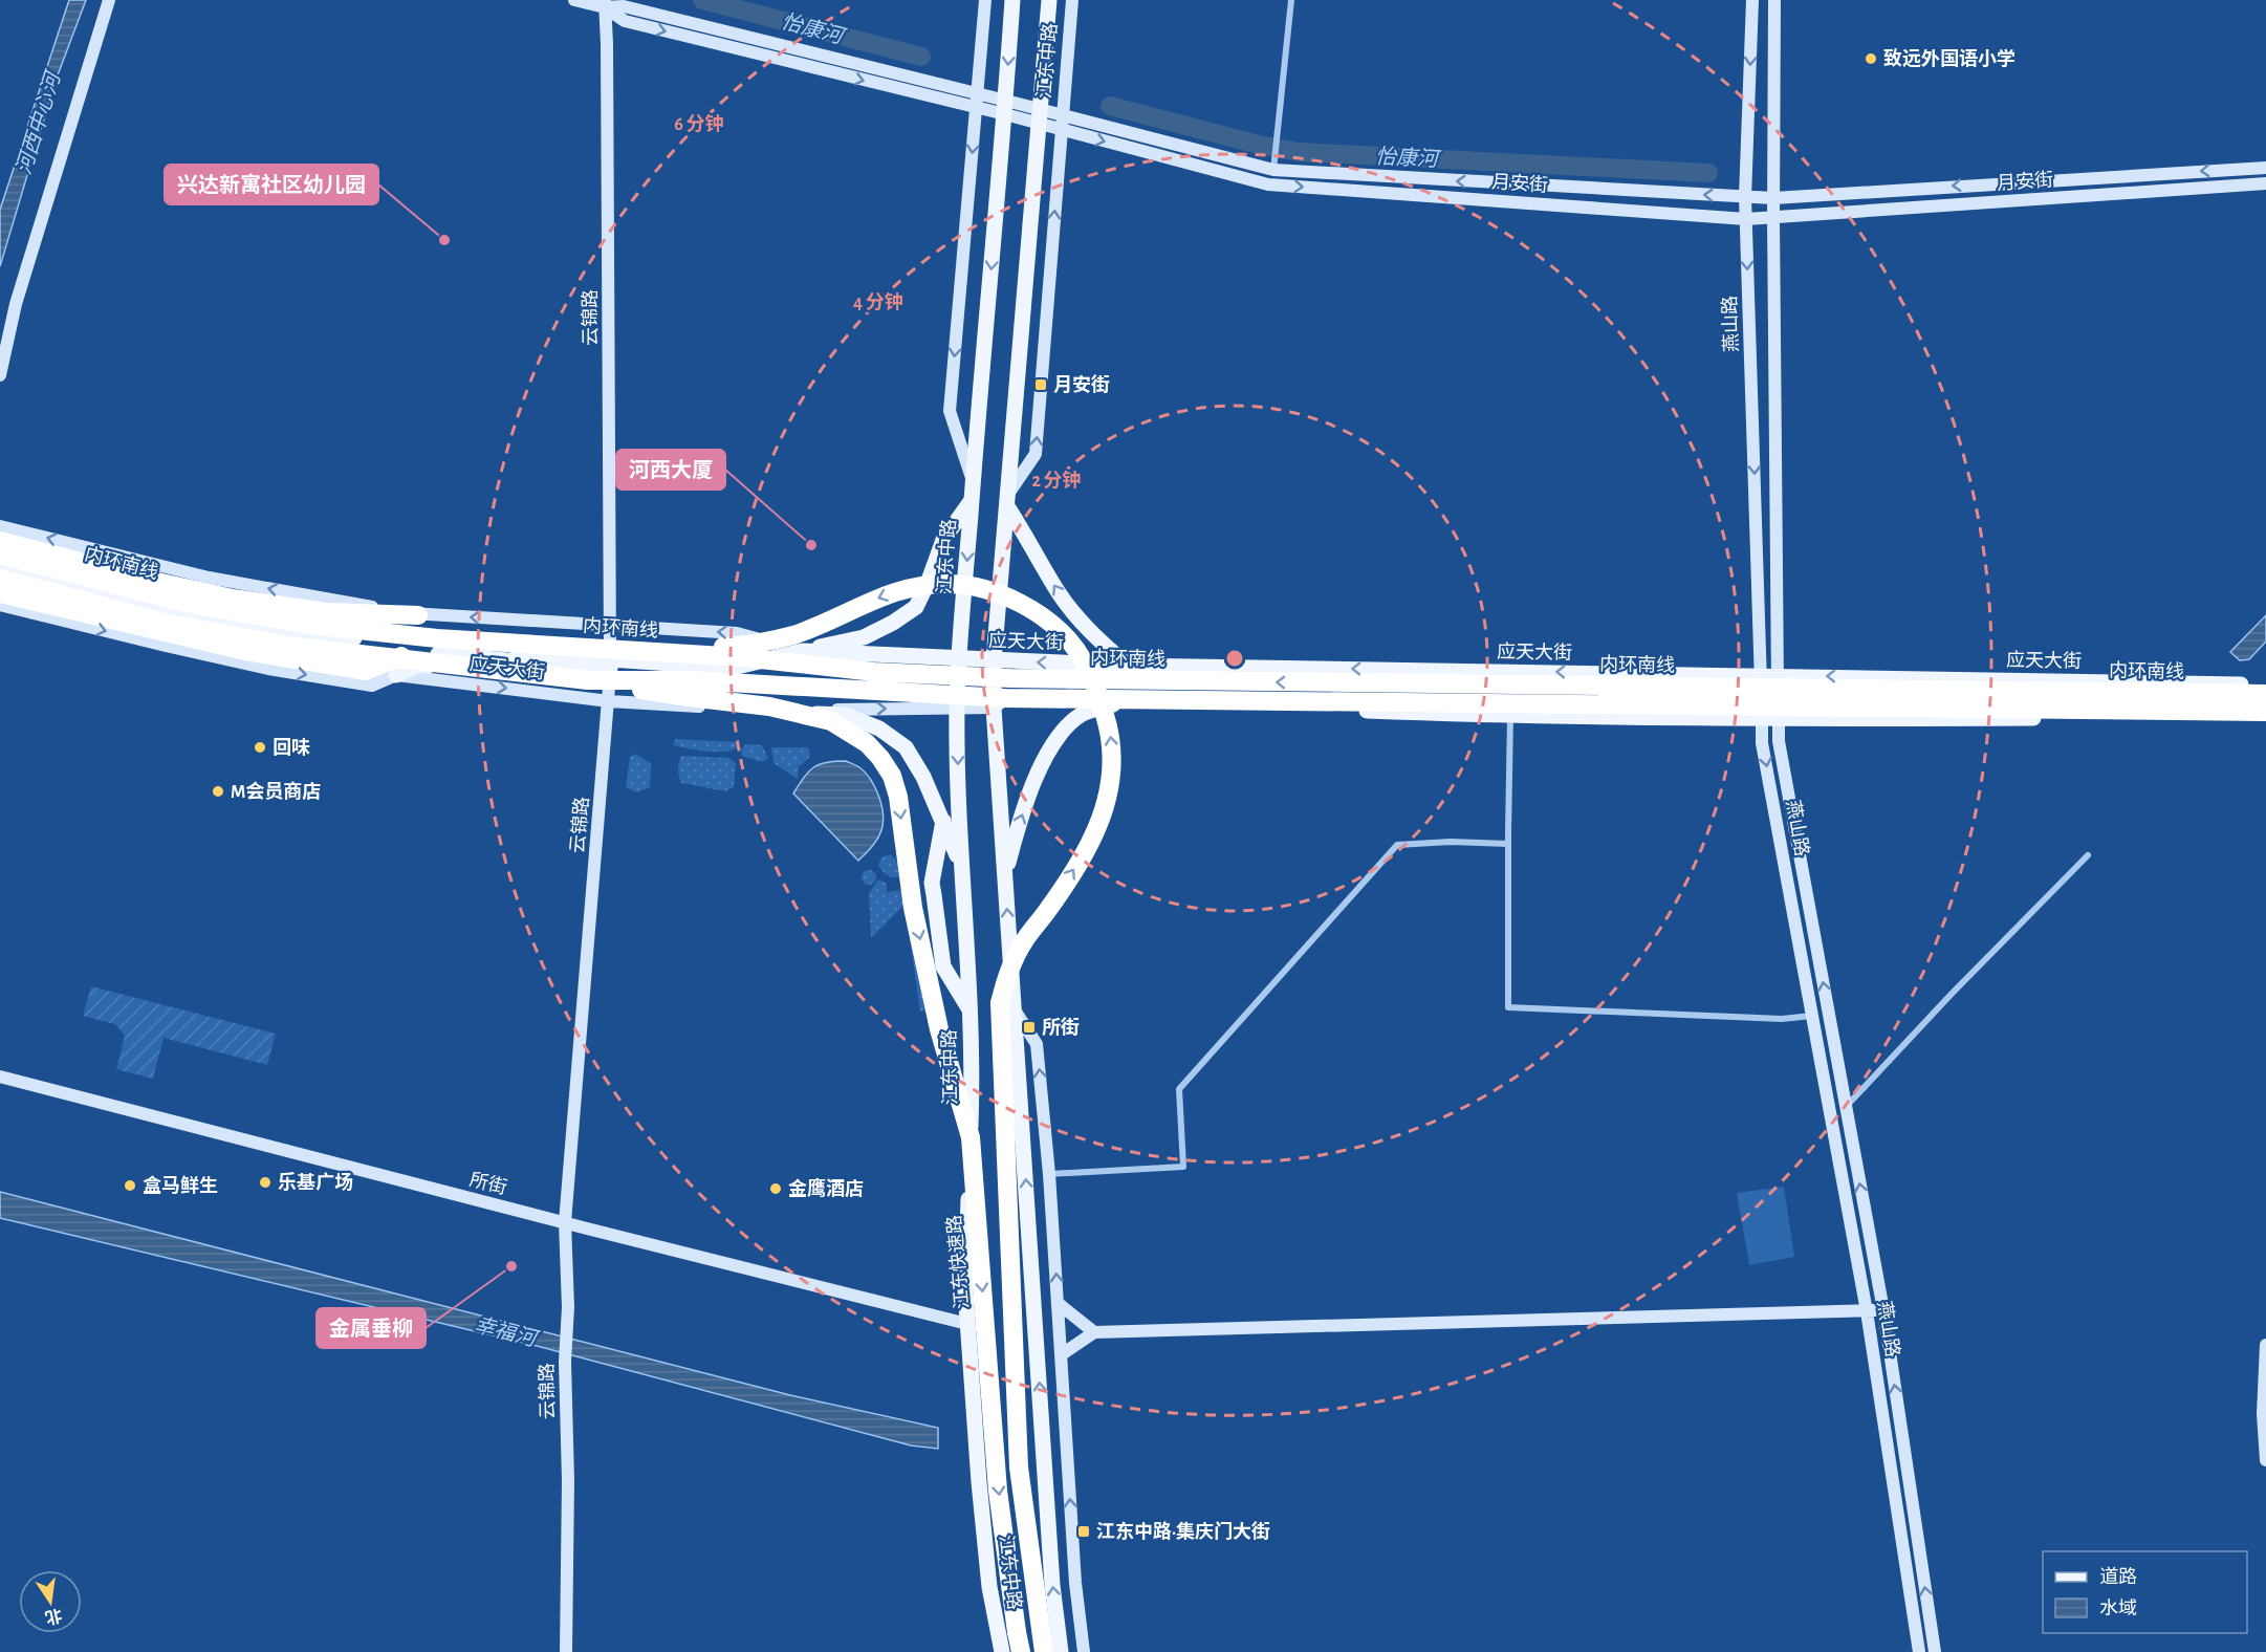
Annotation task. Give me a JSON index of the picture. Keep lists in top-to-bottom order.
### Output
{
  "streets": {
    "highway": ["内环南线", "江东快速路"],
    "main road": ["江东中路", "应天大街"],
    "street": [
      "月安街",
      "云锦路",
      "燕山路",
      "所街"
    ]
  },
  "crossings": [
    ["江东中路", "月安街"],
    ["江东中路", "应天大街"],
    ["江东中路", "所街"],
    ["月安街", "云锦路"],
    ["月安街", "燕山路"],
    ["云锦路", "应天大街"],
    ["云锦路", "所街"],
    ["燕山路", "应天大街"],
    ["内环南线", "江东快速路"]
  ],
  "water": ["怡康河", "河西中心河", "幸福河"],
  "places": {
    "other": [
      "致远外国语小学",
      "兴达新寓社区幼儿园",
      "河西大厦",
      "回味",
      "M会员商店",
      "乐基广场",
      "盒马鲜生",
      "金鹰酒店",
      "金属垂柳"
    ],
    "transit": ["月安街", "所街", "江东中路·集庆门大街"]
  },
  "legend": ["道路", "水域"],
  "north": "bottom",
  "rings": ["6 分钟", "4 分钟", "2 分钟"]
}
